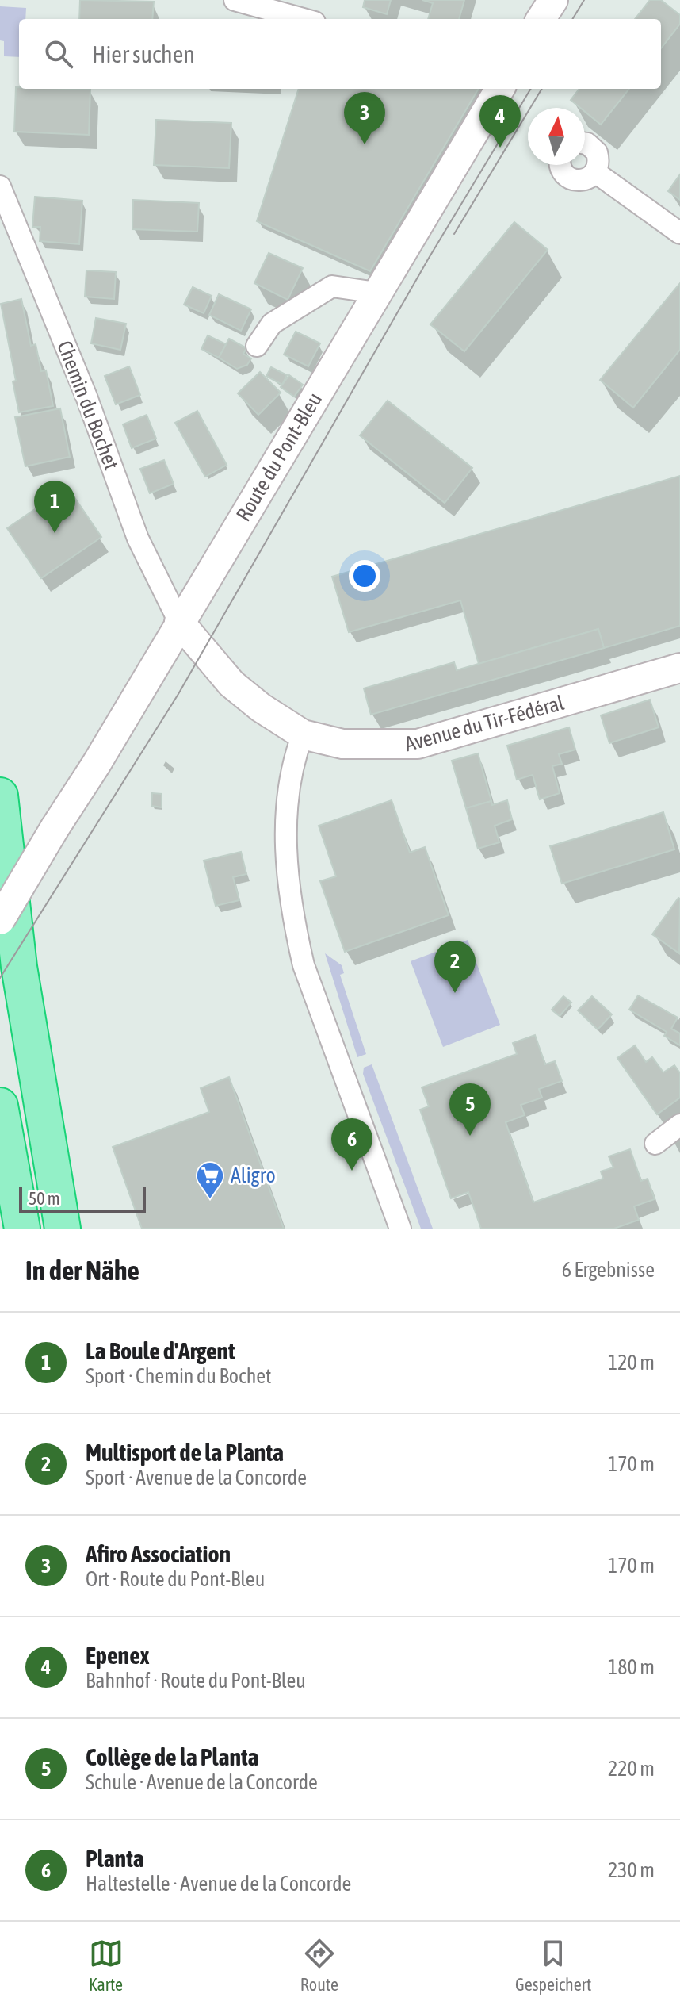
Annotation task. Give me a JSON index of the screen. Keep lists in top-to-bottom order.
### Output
{
  "streets": {
    "main road": ["Route du Pont-Bleu", "Avenue du Tir-Fédéral"],
    "street": ["Chemin du Bochet"]
  },
  "crossings": [
    ["Chemin du Bochet", "Route du Pont-Bleu"],
    ["Chemin du Bochet", "Avenue du Tir-Fédéral"],
    ["Route du Pont-Bleu", "Avenue du Tir-Fédéral"]
  ],
  "places": {
    "supermarket": ["Aligro"]
  },
  "scale_bar": "50 m",
  "north": "top",
  "page": {
    "search": "Hier suchen",
    "pins": [
      "3",
      "4",
      "1",
      "2",
      "5",
      "6"
    ],
    "scale": "50 m",
    "heading": ["In der Nähe", "6 Ergebnisse"],
    "list": [
      {
        "mark": "1",
        "name": "La Boule d'Argent",
        "note": "Sport · Chemin du Bochet",
        "value": "120 m"
      },
      {
        "mark": "2",
        "name": "Multisport de la Planta",
        "note": "Sport · Avenue de la Concorde",
        "value": "170 m"
      },
      {
        "mark": "3",
        "name": "Afiro Association",
        "note": "Ort · Route du Pont-Bleu",
        "value": "170 m"
      },
      {
        "mark": "4",
        "name": "Epenex",
        "note": "Bahnhof · Route du Pont-Bleu",
        "value": "180 m"
      },
      {
        "mark": "5",
        "name": "Collège de la Planta",
        "note": "Schule · Avenue de la Concorde",
        "value": "220 m"
      },
      {
        "mark": "6",
        "name": "Planta",
        "note": "Haltestelle · Avenue de la Concorde",
        "value": "230 m"
      }
    ],
    "nav": ["Karte", "Route", "Gespeichert"]
  }
}
